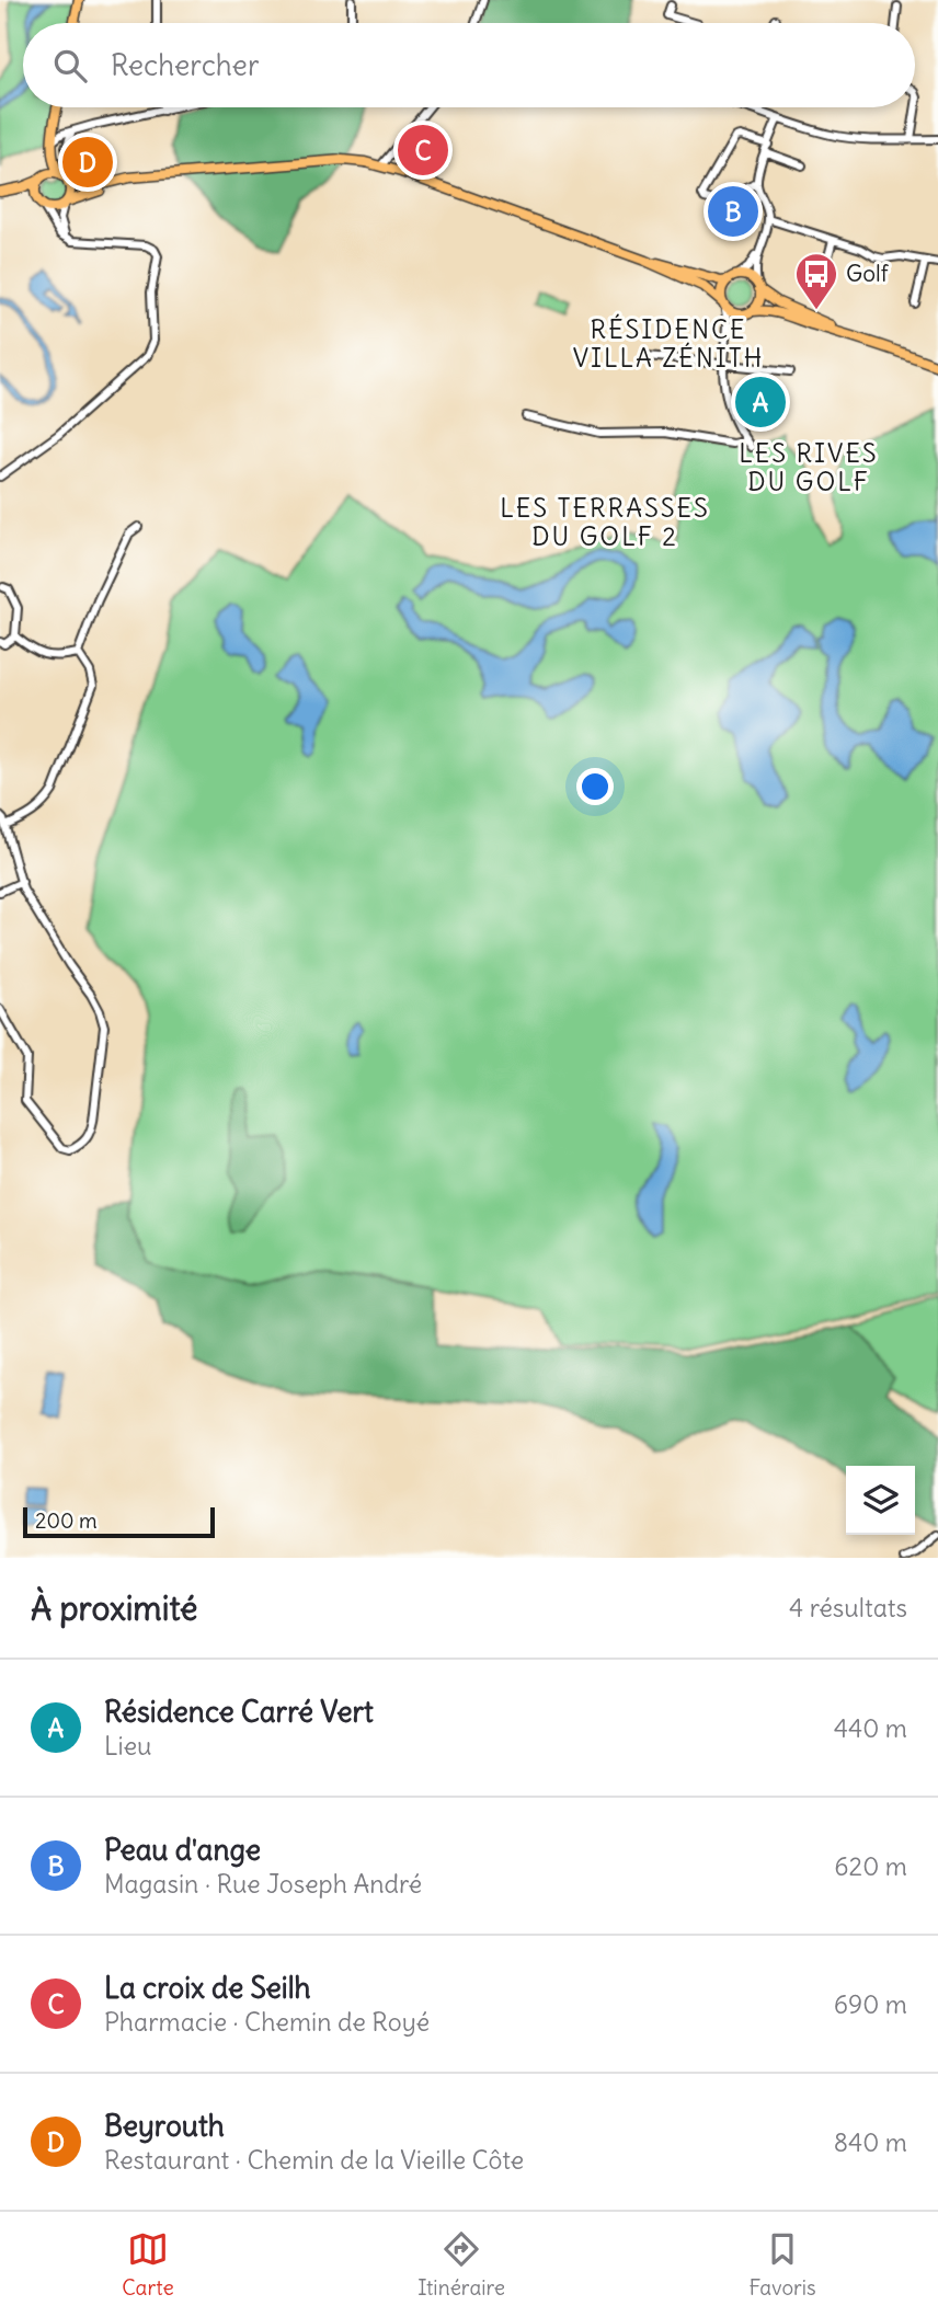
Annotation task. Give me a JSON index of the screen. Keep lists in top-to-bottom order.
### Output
{
  "districts": ["RÉSIDENCE VILLA ZÉNITH", "LES RIVES DU GOLF", "LES TERRASSES DU GOLF 2"],
  "places": {
    "bus stop": ["Golf"]
  },
  "scale_bar": "200 m",
  "page": {
    "search": "Rechercher",
    "pins": [
      "C",
      "D",
      "B",
      "A"
    ],
    "scale": "200 m",
    "heading": ["À proximité", "4 résultats"],
    "list": [
      {
        "mark": "A",
        "name": "Résidence Carré Vert",
        "note": "Lieu",
        "value": "440 m"
      },
      {
        "mark": "B",
        "name": "Peau d'ange",
        "note": "Magasin · Rue Joseph André",
        "value": "620 m"
      },
      {
        "mark": "C",
        "name": "La croix de Seilh",
        "note": "Pharmacie · Chemin de Royé",
        "value": "690 m"
      },
      {
        "mark": "D",
        "name": "Beyrouth",
        "note": "Restaurant · Chemin de la Vieille Côte",
        "value": "840 m"
      }
    ],
    "nav": ["Carte", "Itinéraire", "Favoris"]
  }
}
